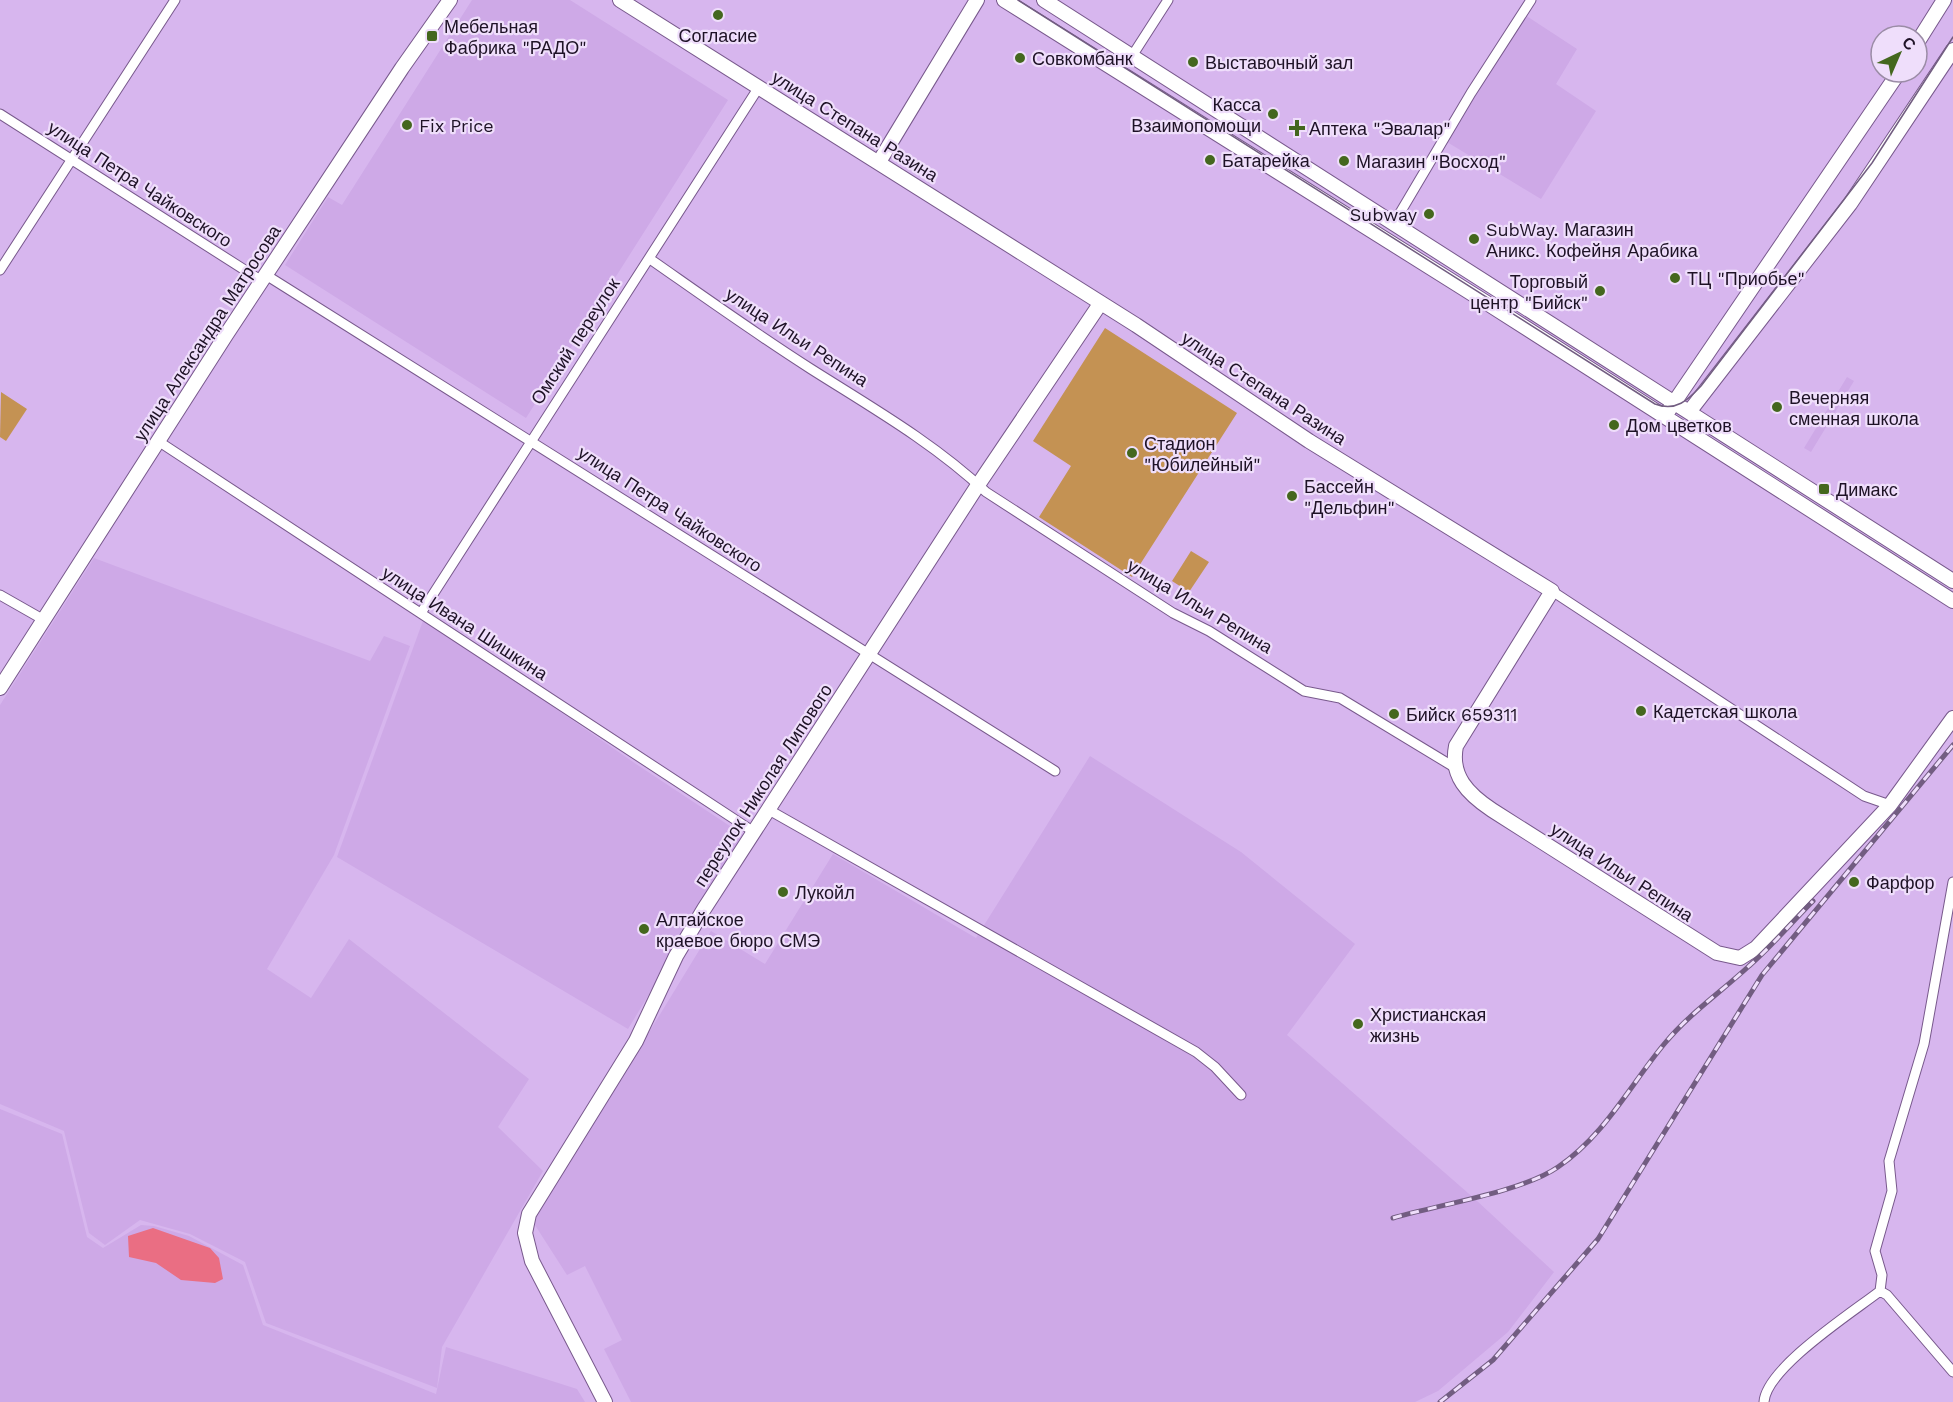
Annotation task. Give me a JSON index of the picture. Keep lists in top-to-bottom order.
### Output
{
  "streets": {
    "street": [
      "улица Степана Разина",
      "улица Петра Чайковского",
      "улица Александра Матросова",
      "улица Ильи Репина",
      "Омский переулок",
      "улица Ивана Шишкина",
      "переулок Николая Липового"
    ]
  },
  "crossings": [
    ["улица Степана Разина", "улица Ильи Репина"],
    ["улица Степана Разина", "Омский переулок"],
    ["улица Степана Разина", "переулок Николая Липового"],
    ["улица Петра Чайковского", "улица Александра Матросова"],
    ["улица Петра Чайковского", "Омский переулок"],
    ["улица Петра Чайковского", "переулок Николая Липового"],
    ["улица Александра Матросова", "улица Ивана Шишкина"],
    ["улица Ильи Репина", "Омский переулок"],
    ["улица Ильи Репина", "переулок Николая Липового"],
    ["Омский переулок", "улица Ивана Шишкина"],
    ["улица Ивана Шишкина", "переулок Николая Липового"]
  ],
  "places": {
    "other": [
      "Согласие",
      "Совкомбанк",
      "Выставочный зал",
      "Касса Взаимопомощи",
      "Fix Price",
      "Батарейка",
      "Магазин \"Восход\"",
      "Subway",
      "SubWay. Магазин Аникс. Кофейня Арабика",
      "ТЦ \"Приобье\"",
      "Торговый центр \"Бийск\"",
      "Вечерняя сменная школа",
      "Дом цветков",
      "Стадион \"Юбилейный\"",
      "Бассейн \"Дельфин\"",
      "Кадетская школа",
      "Бийск 659311",
      "Фарфор",
      "Лукойл",
      "Алтайское краевое бюро СМЭ",
      "Христианская жизнь"
    ],
    "transit": ["Мебельная Фабрика \"РАДО\"", "Димакс"],
    "health": ["Аптека \"Эвалар\""]
  },
  "north": "top right"
}
